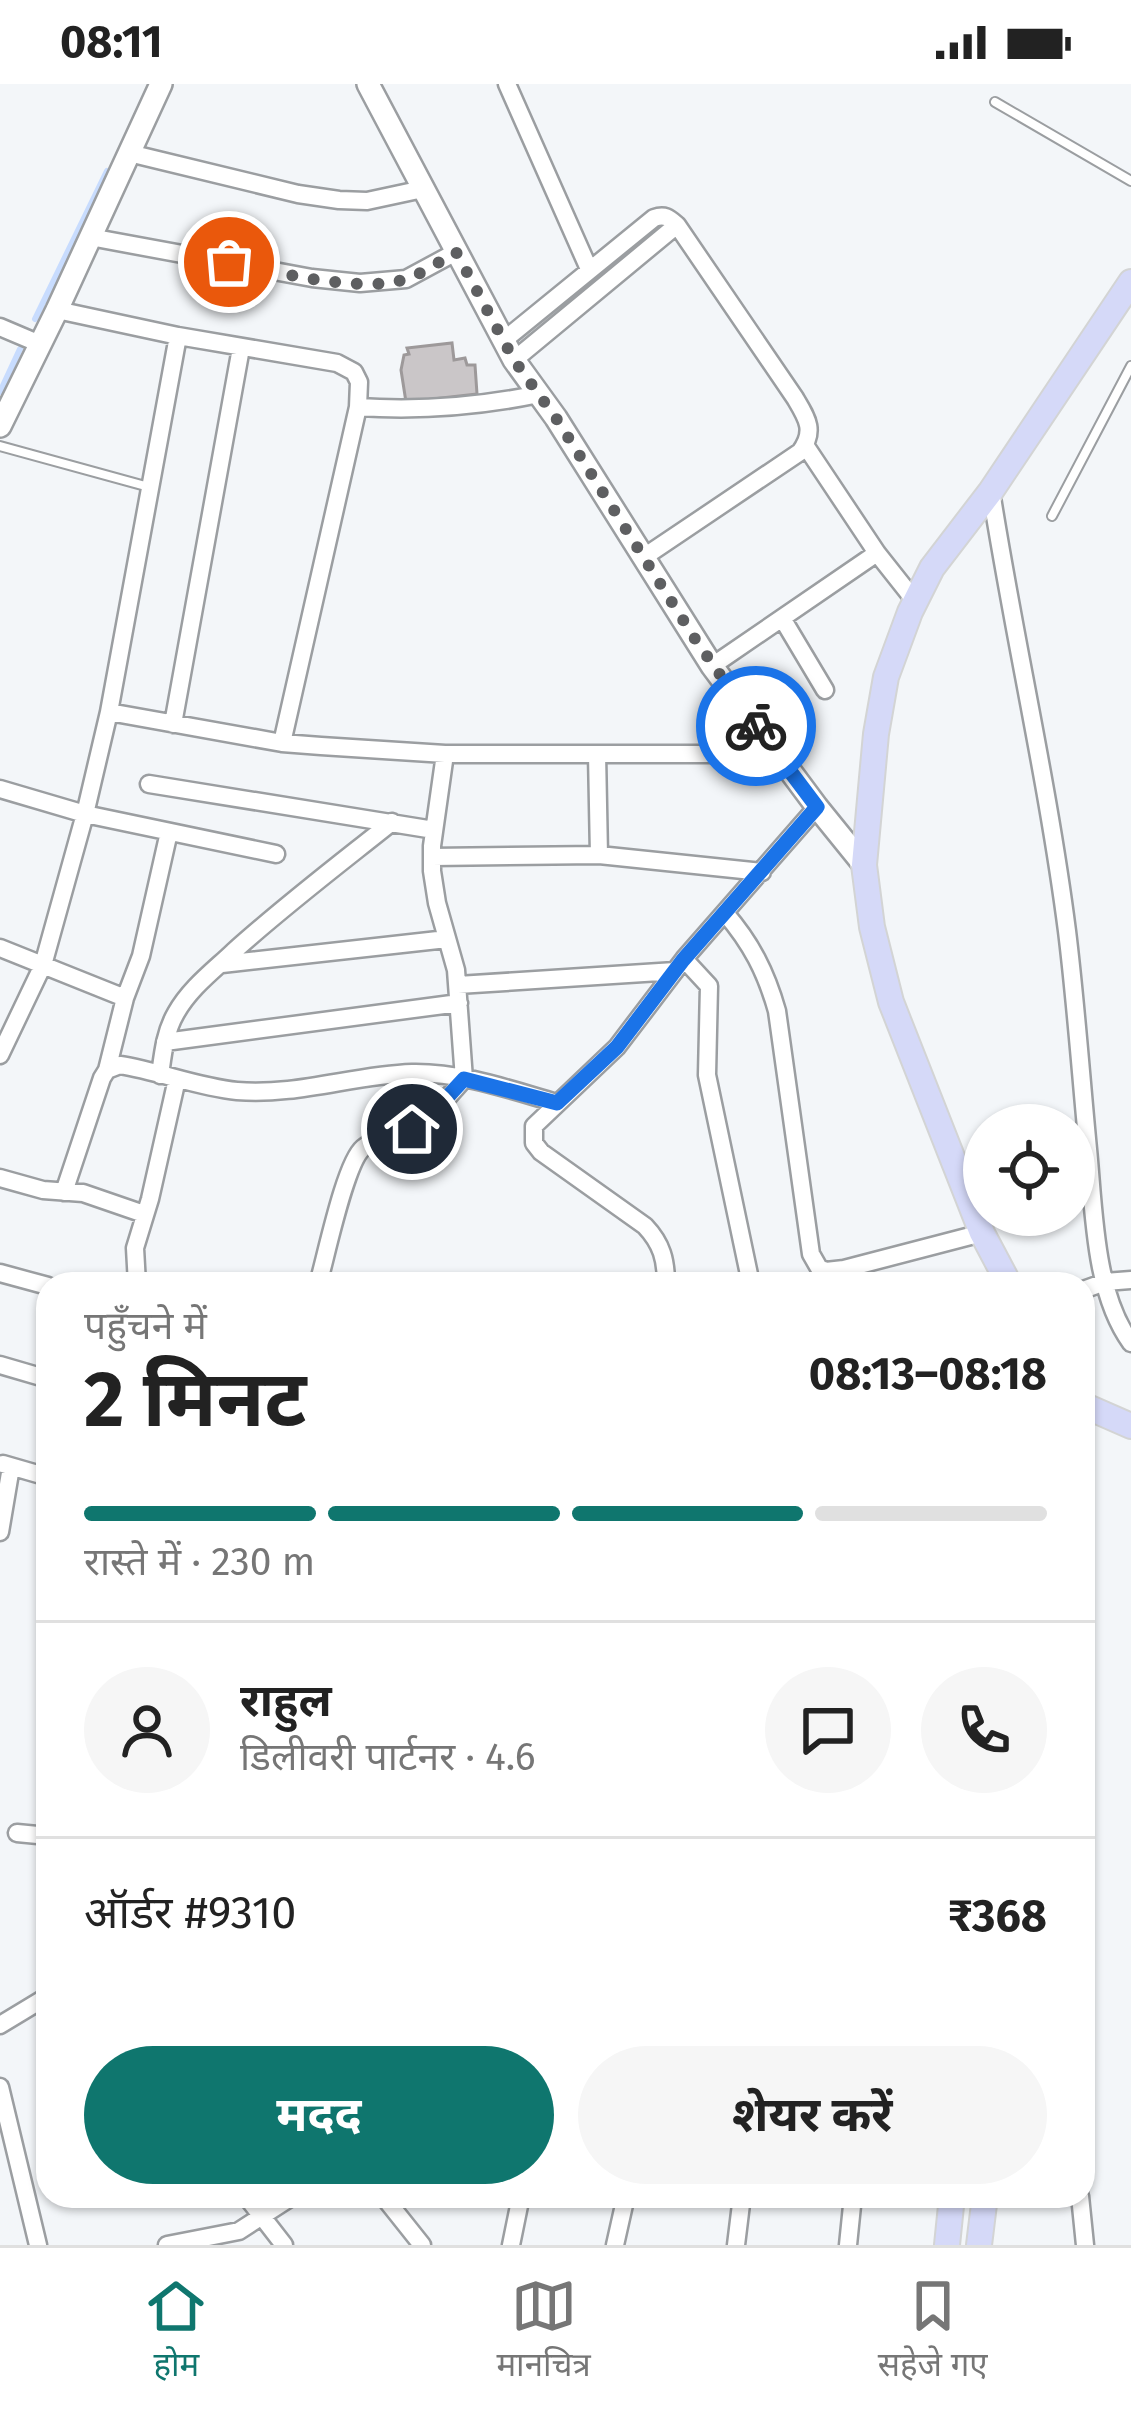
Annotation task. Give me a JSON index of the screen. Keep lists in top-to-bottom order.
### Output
{
  "page": {
    "status": "08:11",
    "heading": ["2 मिनट", "पहुँचने में", "08:13–08:18"],
    "panel": [
      "राहुल",
      "डिलीवरी पार्टनर · 4.6",
      "ऑर्डर #9310",
      "₹368"
    ],
    "bar": "रास्ते में · 230 m",
    "buttons": ["मदद", "शेयर करें"],
    "tabs": ["होम", "मानचित्र", "सहेजे गए"]
  }
}
